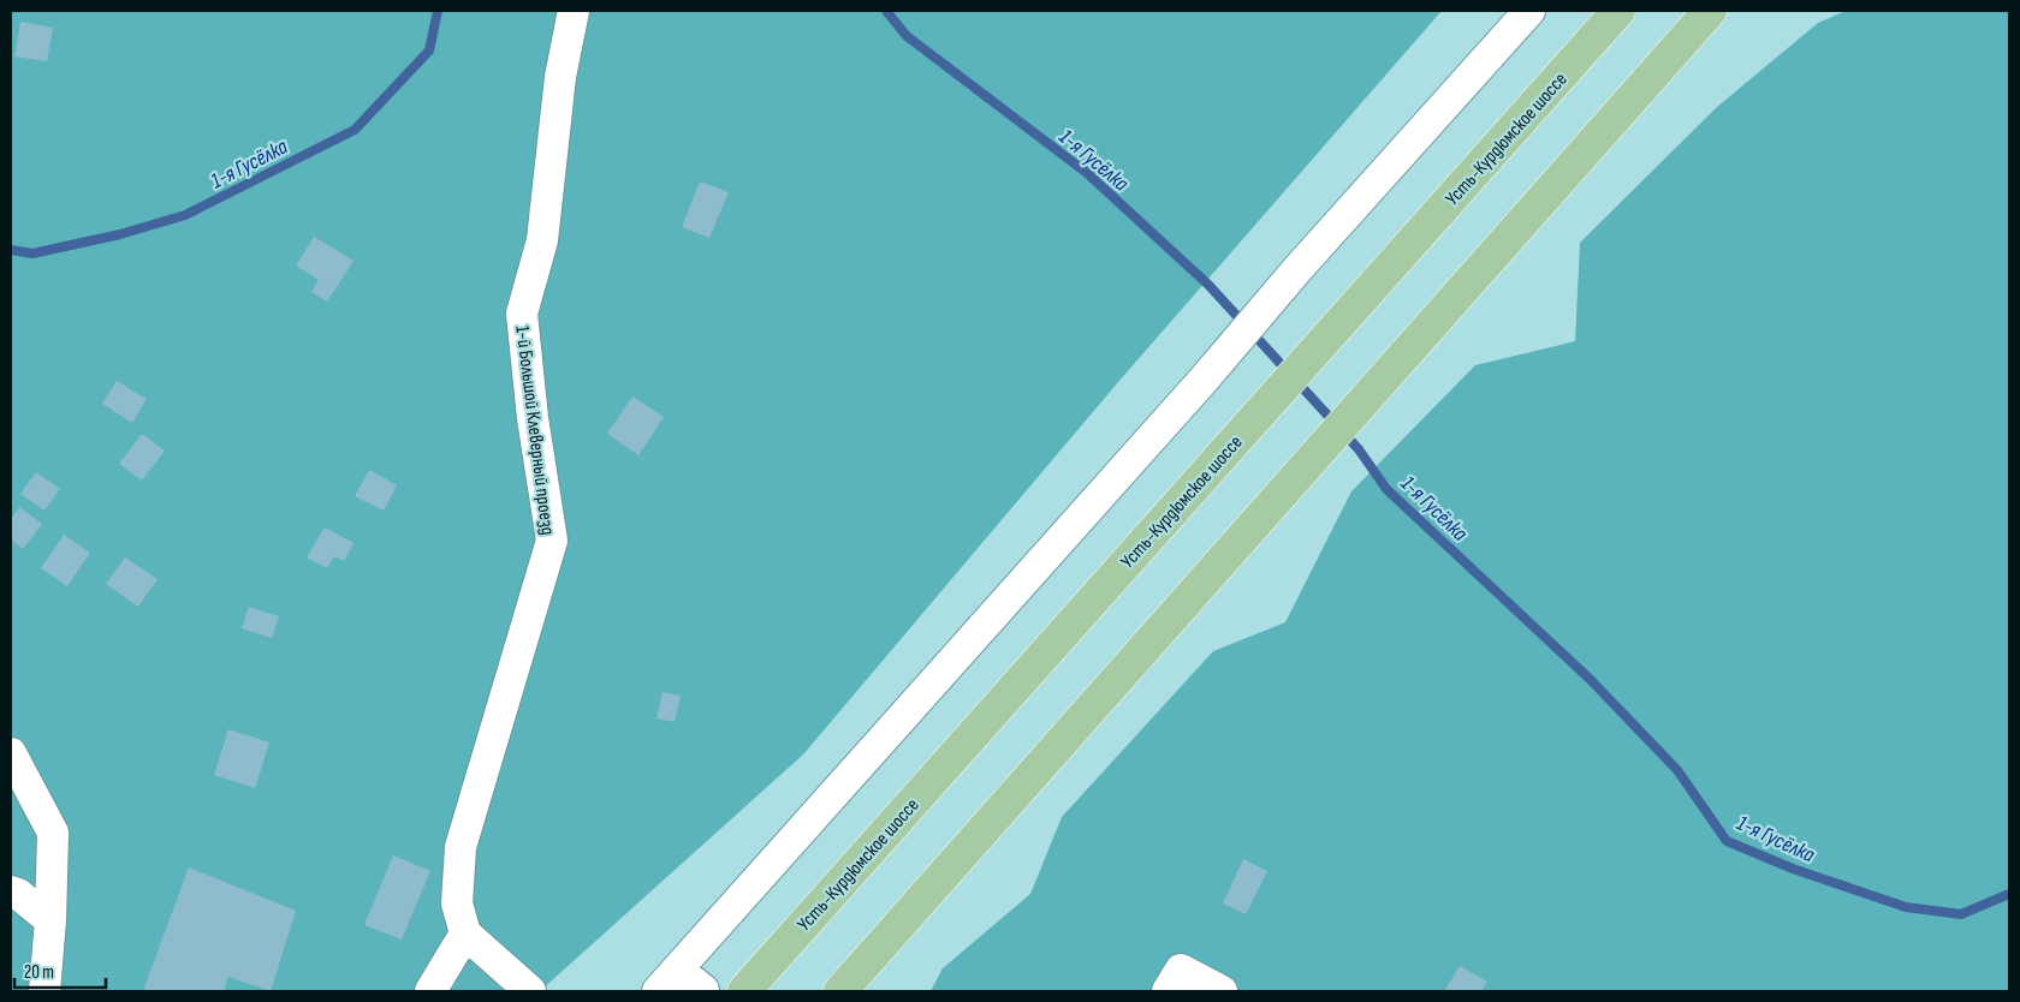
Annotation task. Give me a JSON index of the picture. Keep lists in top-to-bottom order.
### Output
{
  "streets": {
    "main road": ["Усть-Курдюмское шоссе"],
    "street": ["1-й Большой Клеверный проезд"]
  },
  "water": ["1-я Гусёлка"],
  "scale_bar": "20 m"
}
